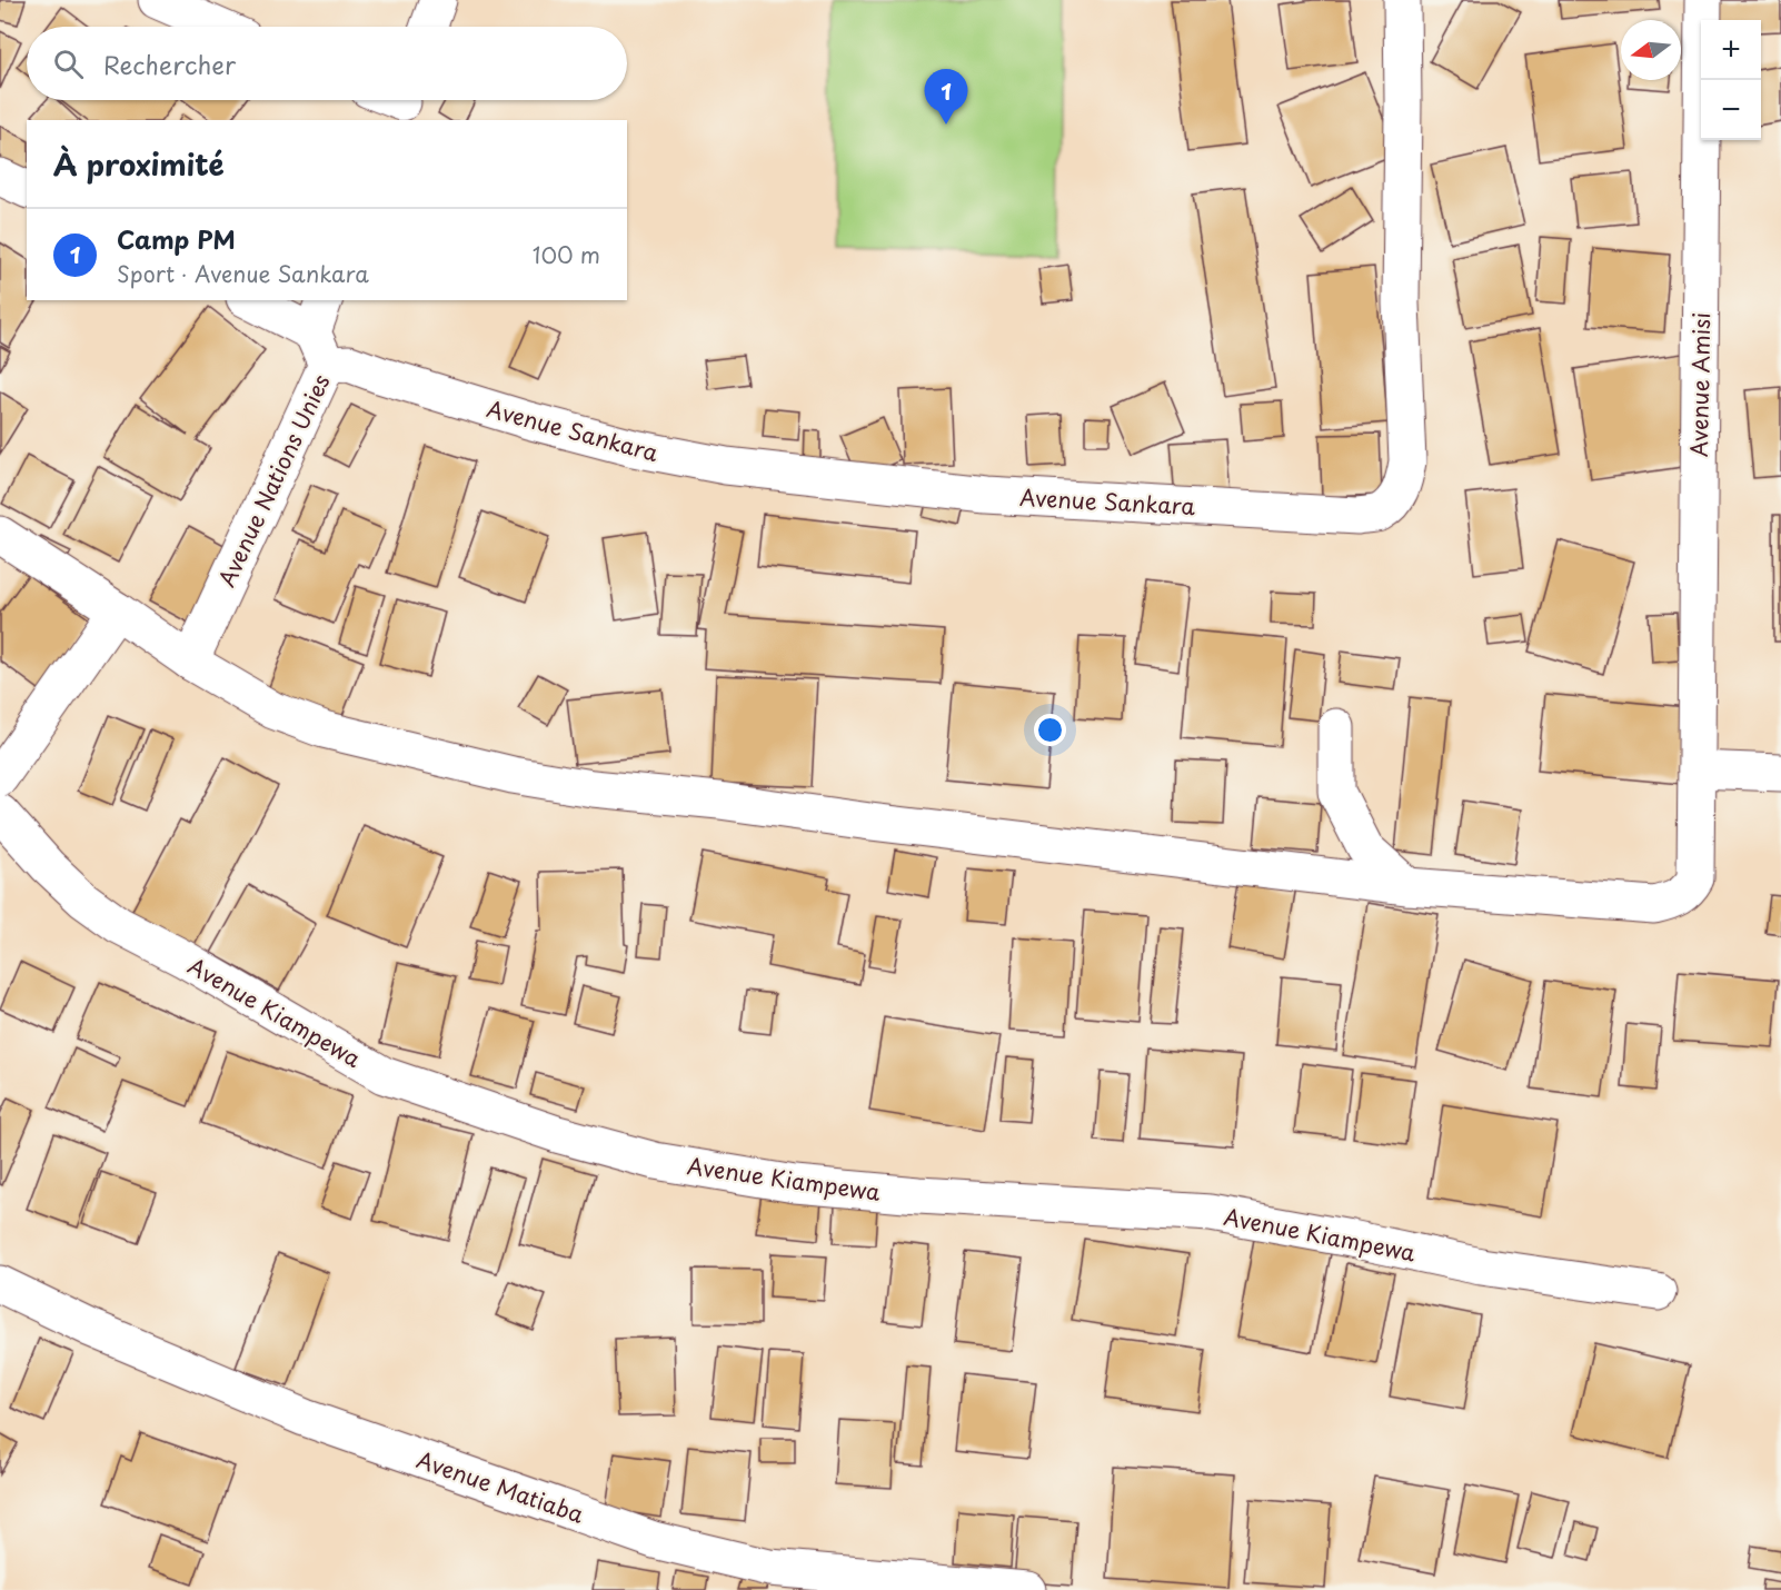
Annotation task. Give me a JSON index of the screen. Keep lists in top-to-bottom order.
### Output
{
  "streets": {
    "street": [
      "Avenue Amisi",
      "Avenue Sankara",
      "Avenue Nations Unies",
      "Avenue Kiampewa",
      "Avenue Matiaba"
    ]
  },
  "crossings": [
    ["Avenue Amisi", "Avenue Nations Unies"],
    ["Avenue Sankara", "Avenue Nations Unies"]
  ],
  "north": "left",
  "page": {
    "map_buttons": ["+", "−"],
    "search": "Rechercher",
    "pins": "1",
    "heading": "À proximité",
    "list": [
      {
        "mark": "1",
        "name": "Camp PM",
        "note": "Sport · Avenue Sankara",
        "value": "100 m"
      }
    ]
  }
}
